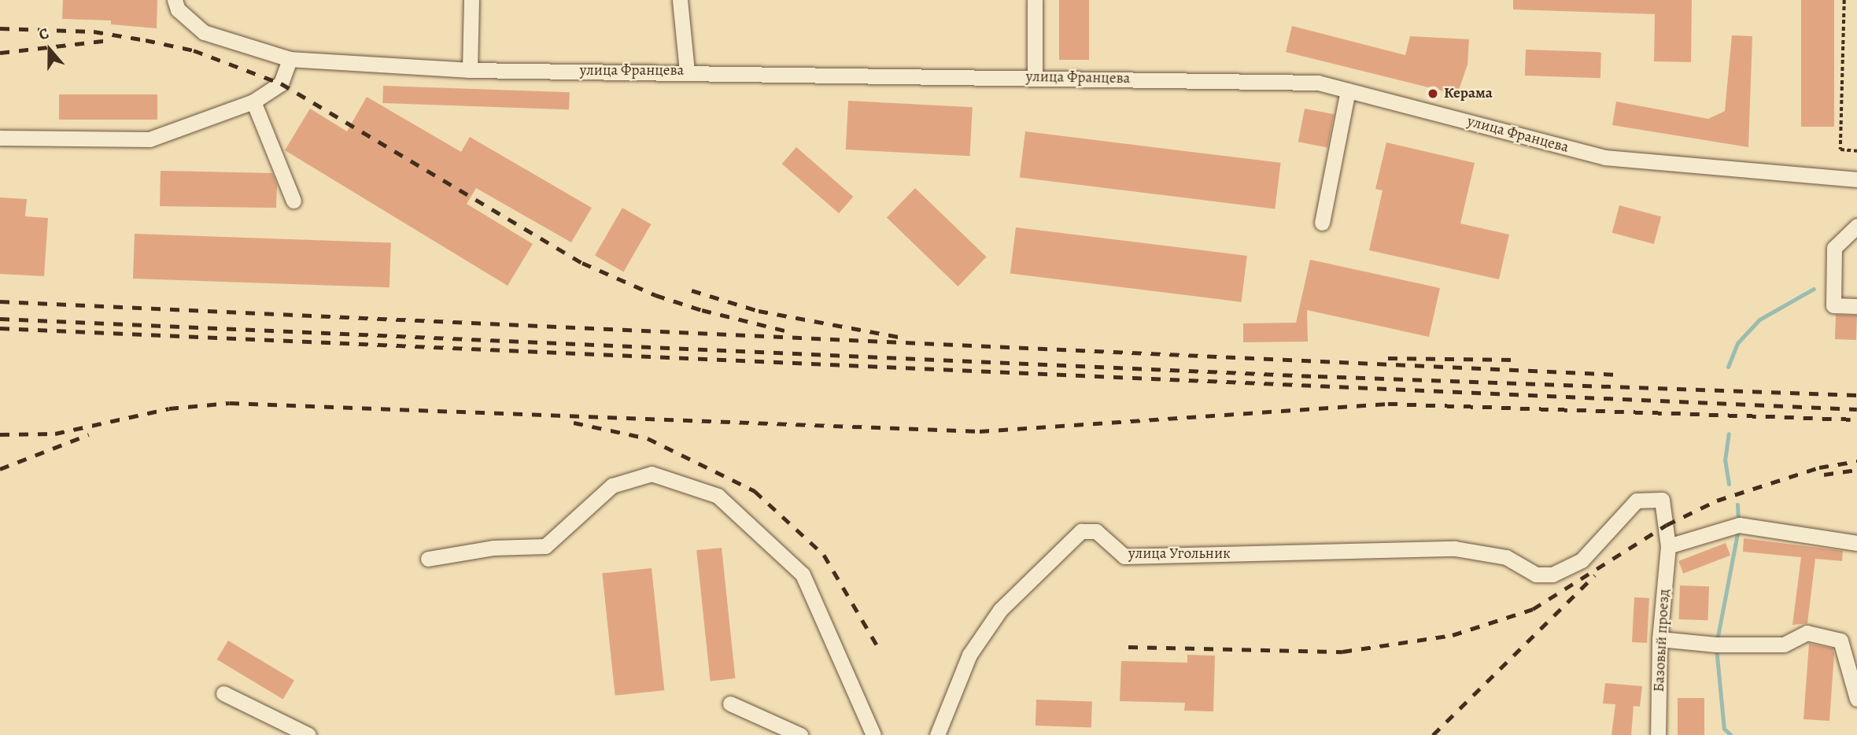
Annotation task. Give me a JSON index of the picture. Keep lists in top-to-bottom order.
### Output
{
  "streets": {
    "street": ["улица Францева", "улица Угольник", "Базовый проезд"]
  },
  "crossings": [
    ["улица Угольник", "Базовый проезд"]
  ],
  "places": ["Керама"],
  "north": "top"
}
